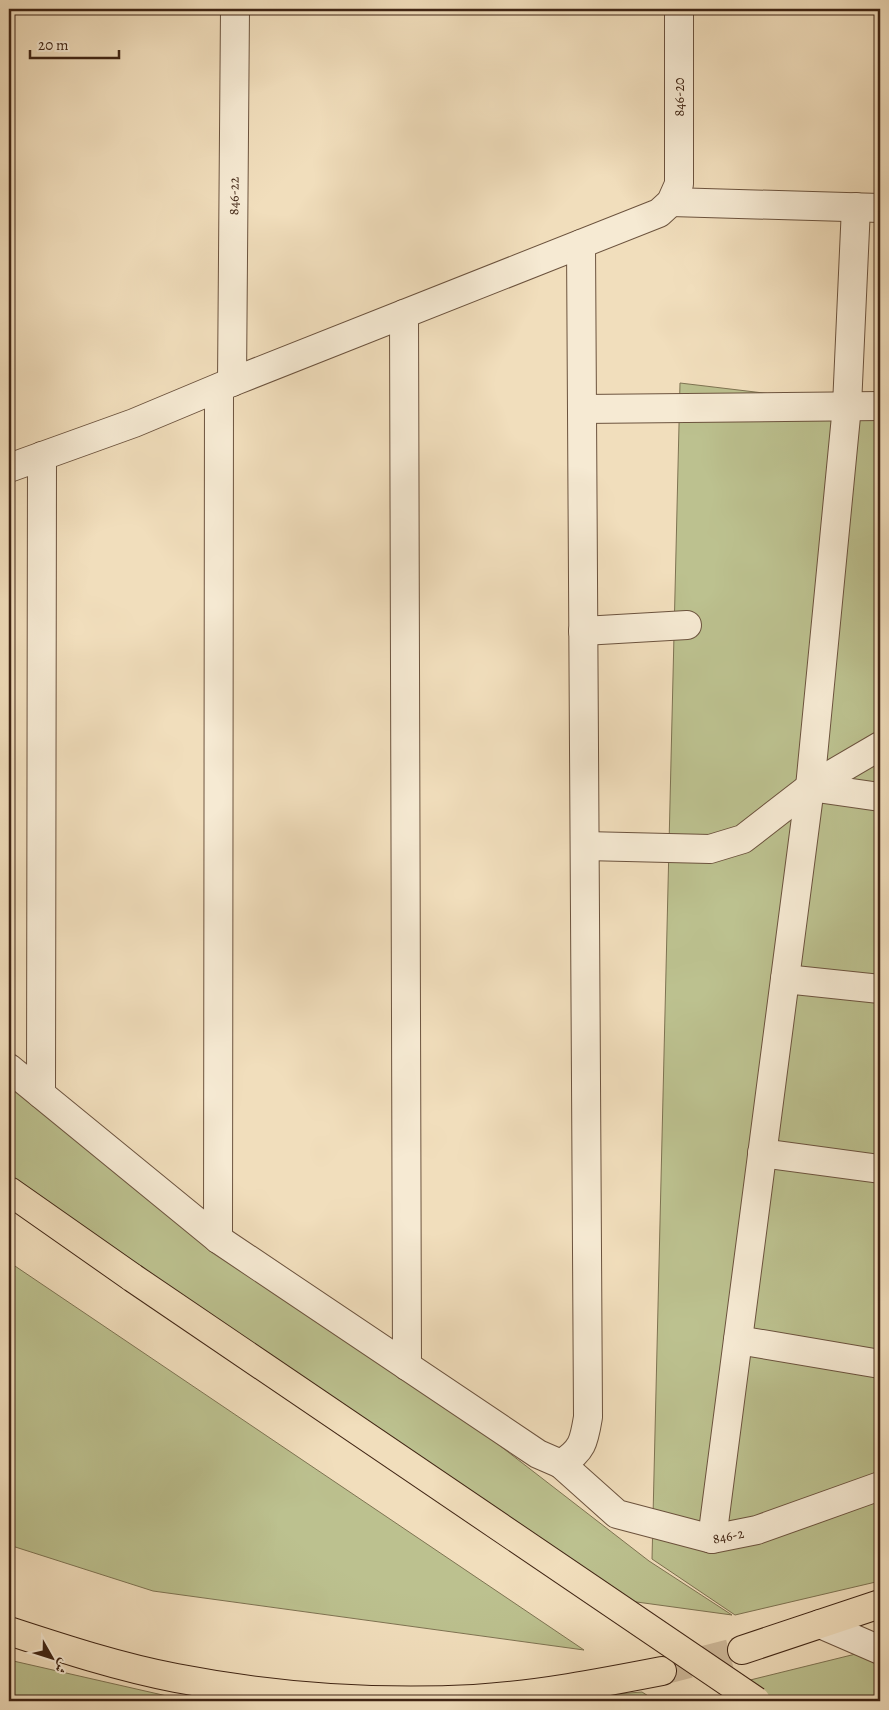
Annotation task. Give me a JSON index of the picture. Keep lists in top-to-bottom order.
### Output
{
  "streets": {
    "street": ["846-20", "846-22", "846-2"]
  },
  "crossings": [
    ["846-22", "846-2"]
  ],
  "scale_bar": "20 m",
  "north": "bottom right"
}
